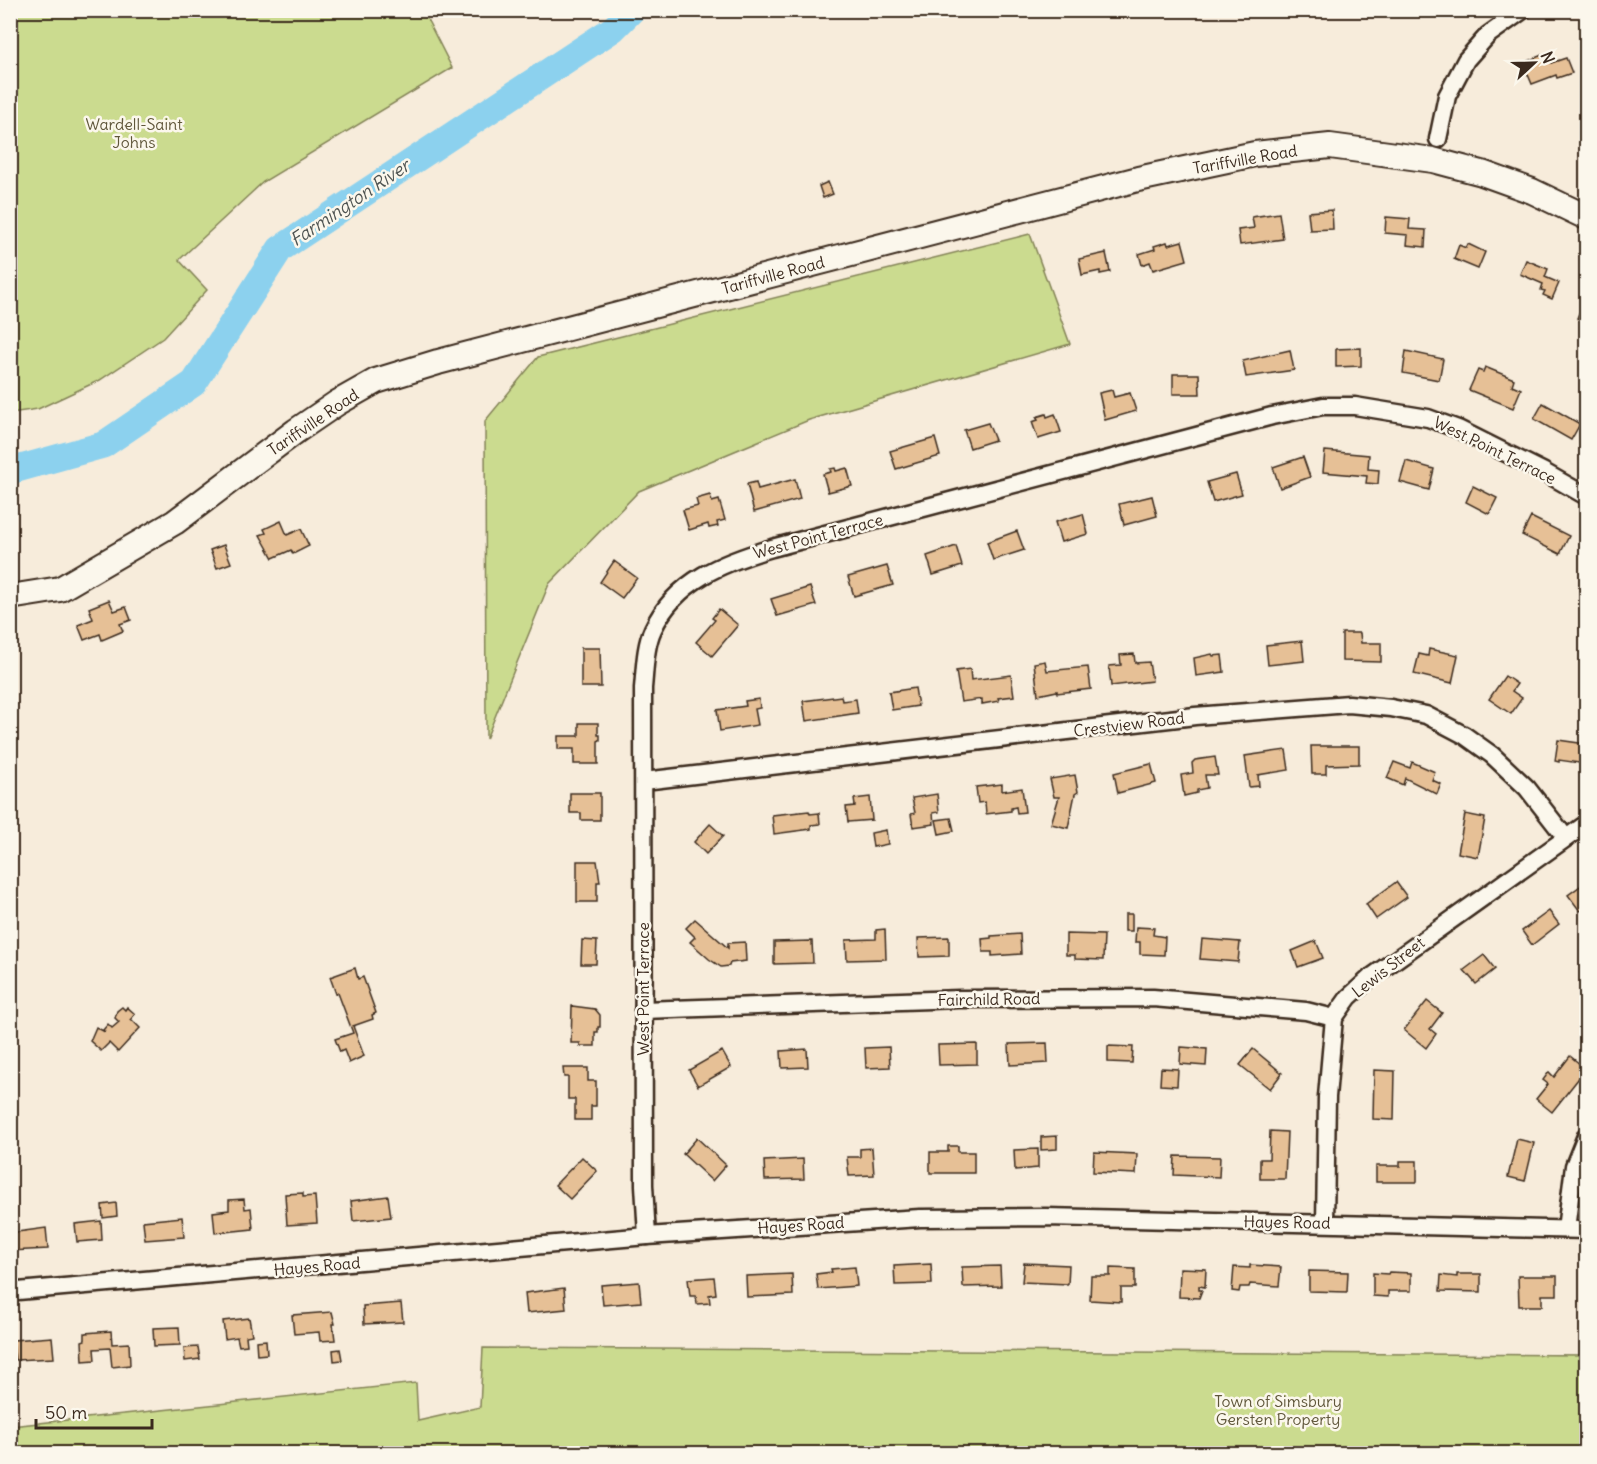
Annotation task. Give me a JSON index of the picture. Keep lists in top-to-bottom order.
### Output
{
  "streets": {
    "main road": ["Tariffville Road"],
    "street": [
      "West Point Terrace",
      "Crestview Road",
      "Lewis Street",
      "Fairchild Road",
      "Hayes Road"
    ]
  },
  "crossings": [
    ["West Point Terrace", "Crestview Road"],
    ["West Point Terrace", "Fairchild Road"],
    ["West Point Terrace", "Hayes Road"],
    ["Crestview Road", "Lewis Street"],
    ["Lewis Street", "Fairchild Road"]
  ],
  "water": ["Farmington River"],
  "parks": ["Wardell-Saint Johns", "Town of Simsbury Gersten Property"],
  "scale_bar": "50 m",
  "north": "right"
}
